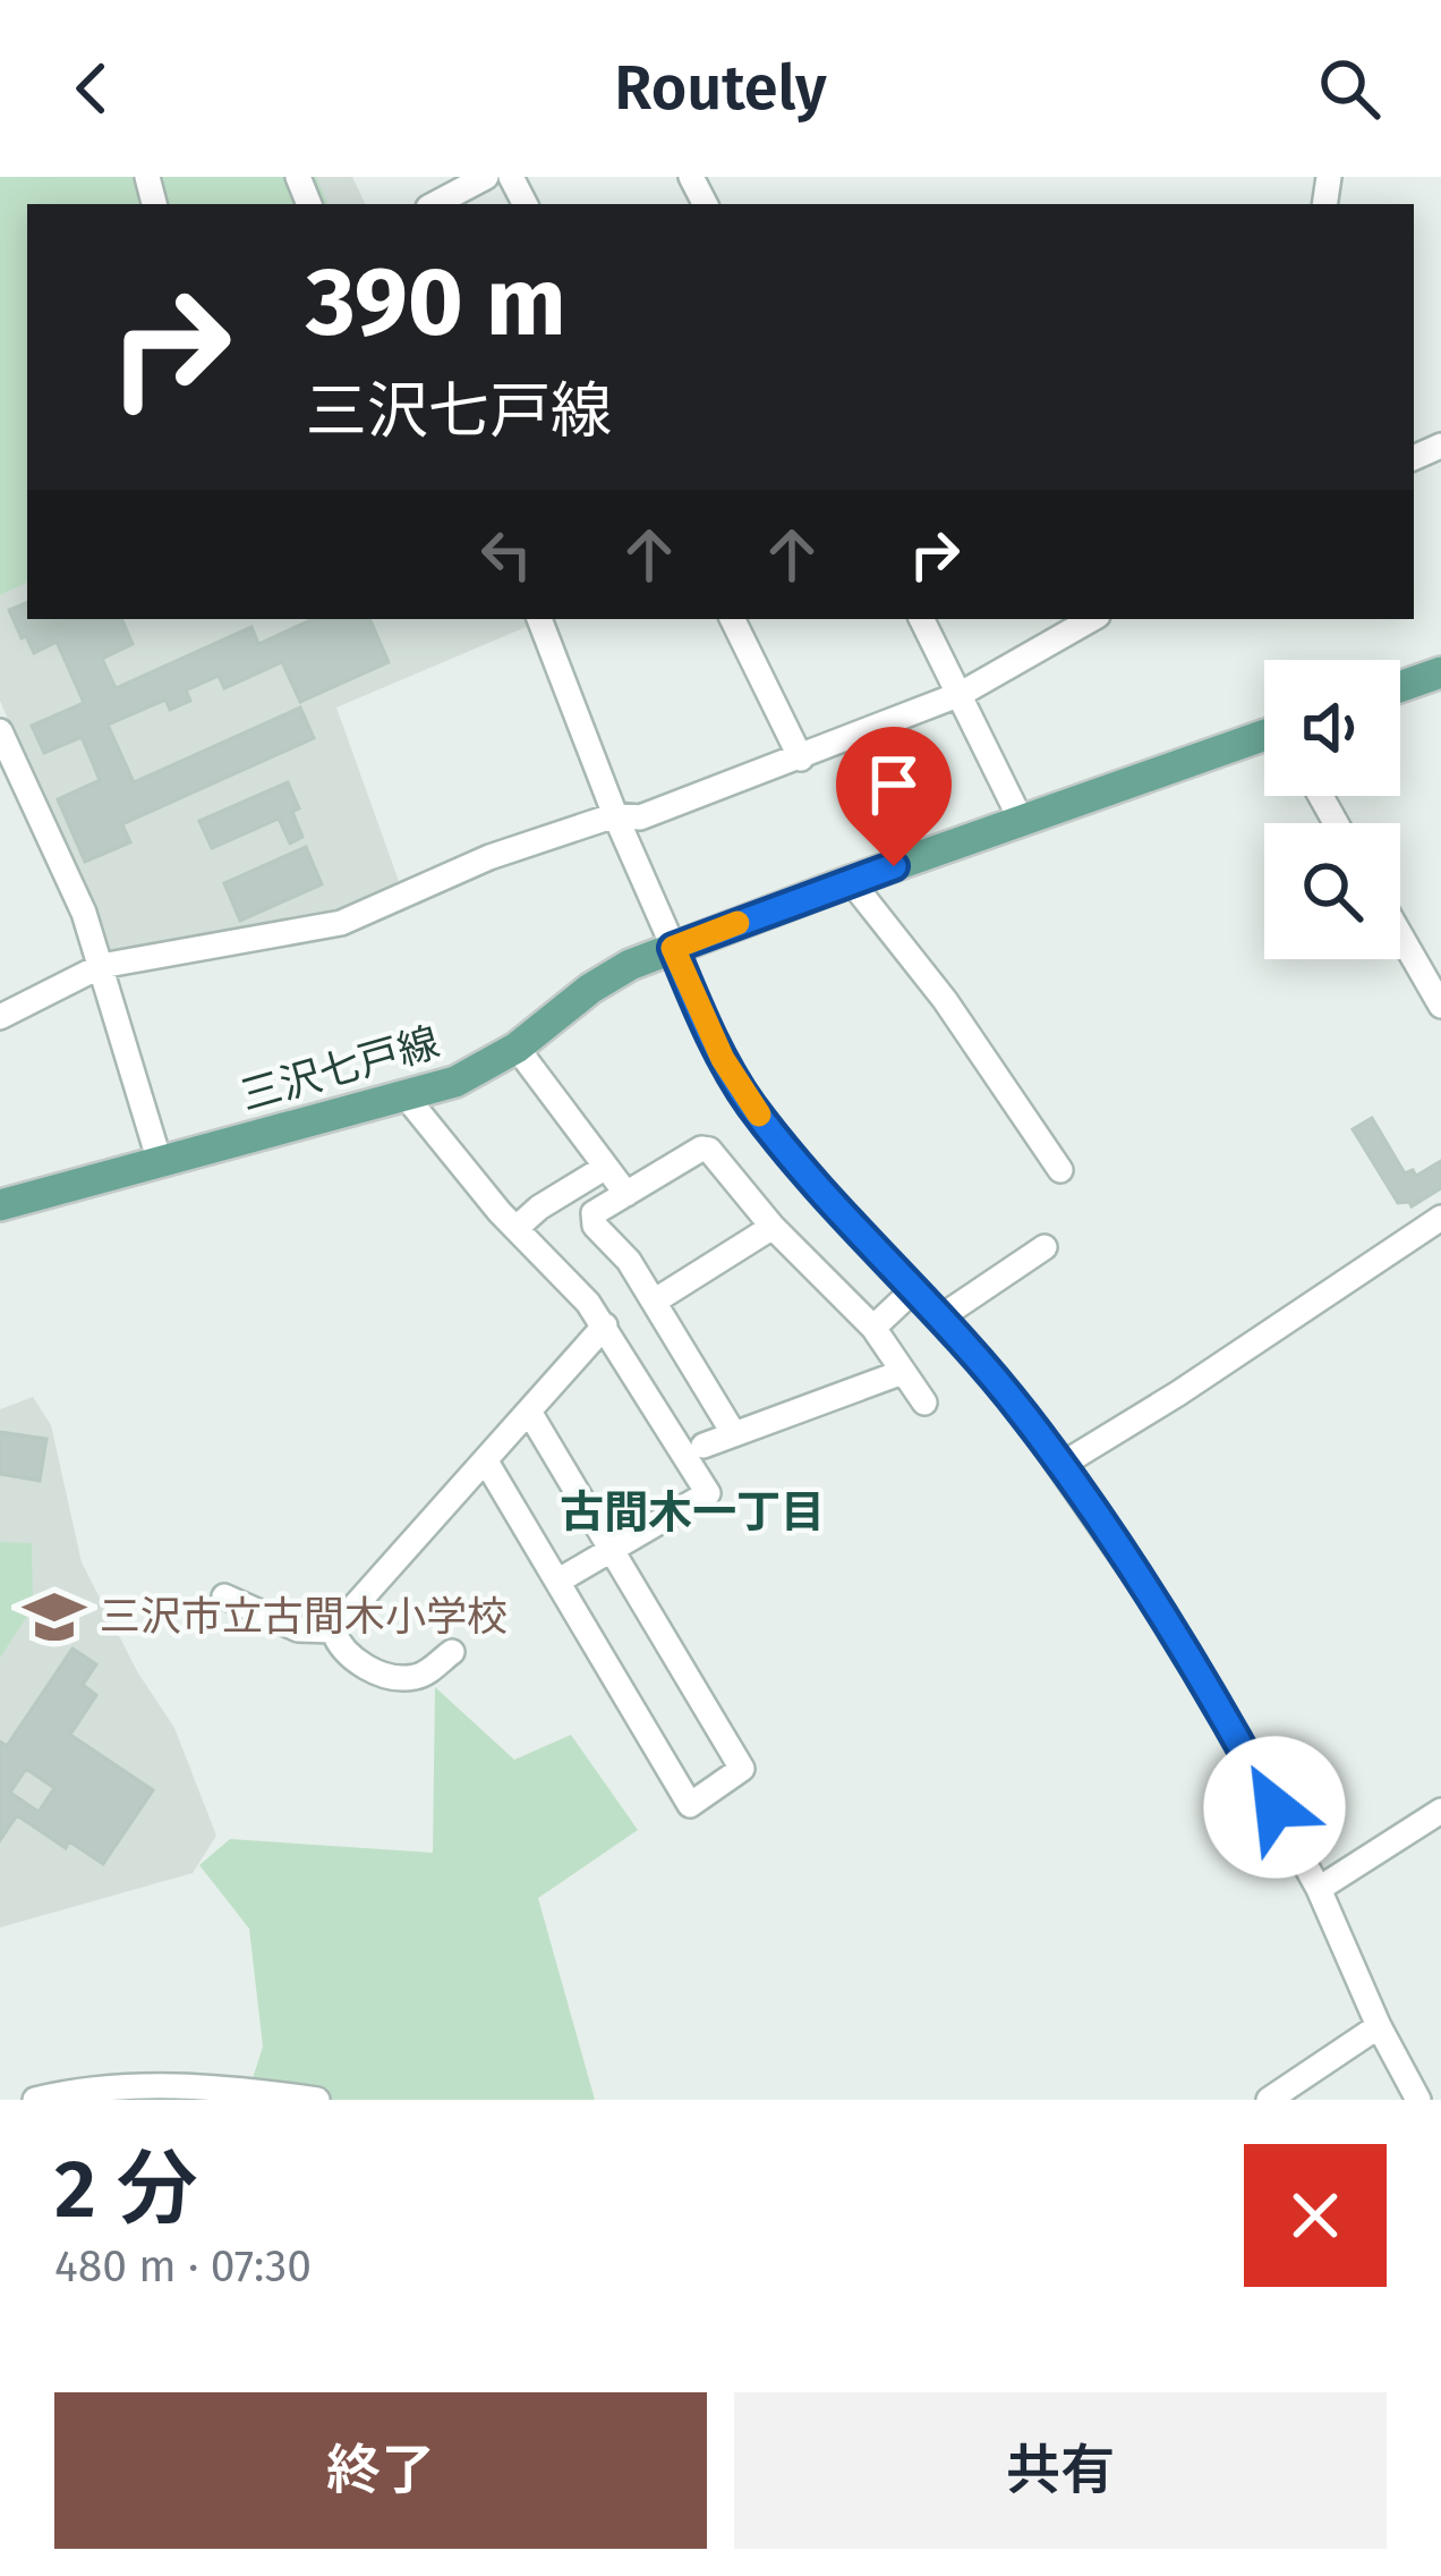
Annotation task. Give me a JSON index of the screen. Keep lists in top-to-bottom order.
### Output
{
  "streets": {
    "main road": ["三沢七戸線"]
  },
  "districts": ["古間木一丁目"],
  "places": {
    "school or university": ["三沢市立古間木小学校"]
  },
  "page": {
    "header": "Routely",
    "turn": ["390 m", "三沢七戸線"],
    "heading": ["2 分", "480 m · 07:30"],
    "buttons": ["終了", "共有"]
  }
}
